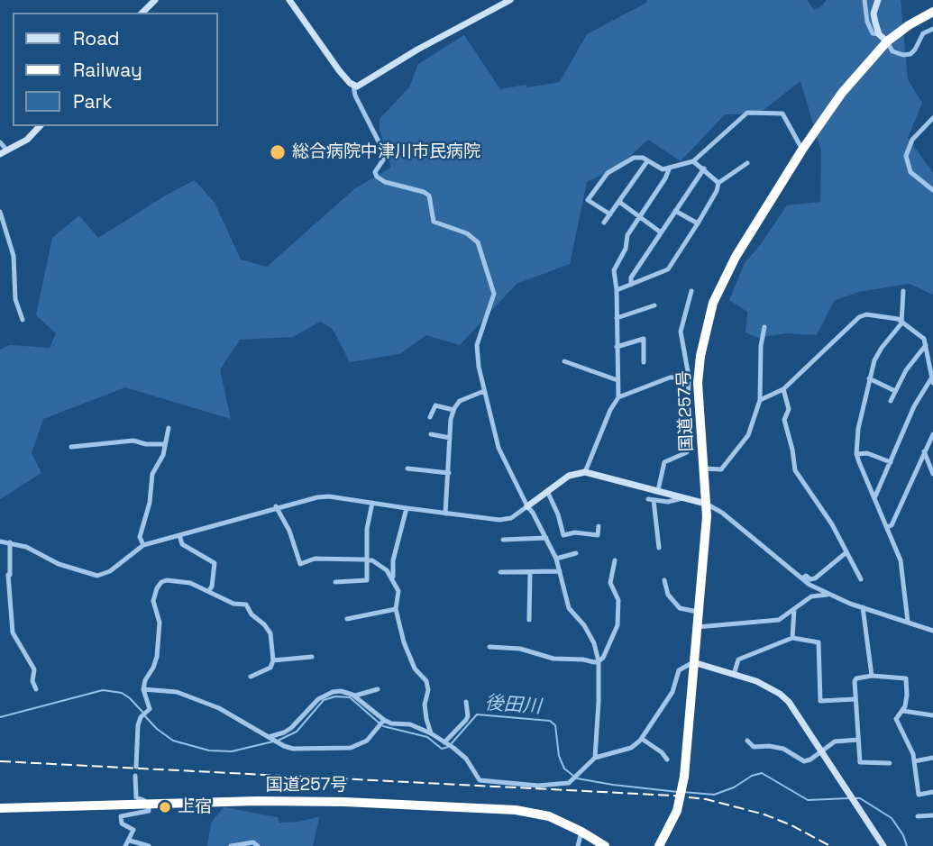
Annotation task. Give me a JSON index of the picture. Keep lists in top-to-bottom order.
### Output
{
  "streets": {
    "highway": ["国道257号"]
  },
  "water": ["後田川"],
  "places": ["総合病院中津川市民病院", "上宿"],
  "legend": ["Road", "Railway", "Park"]
}
